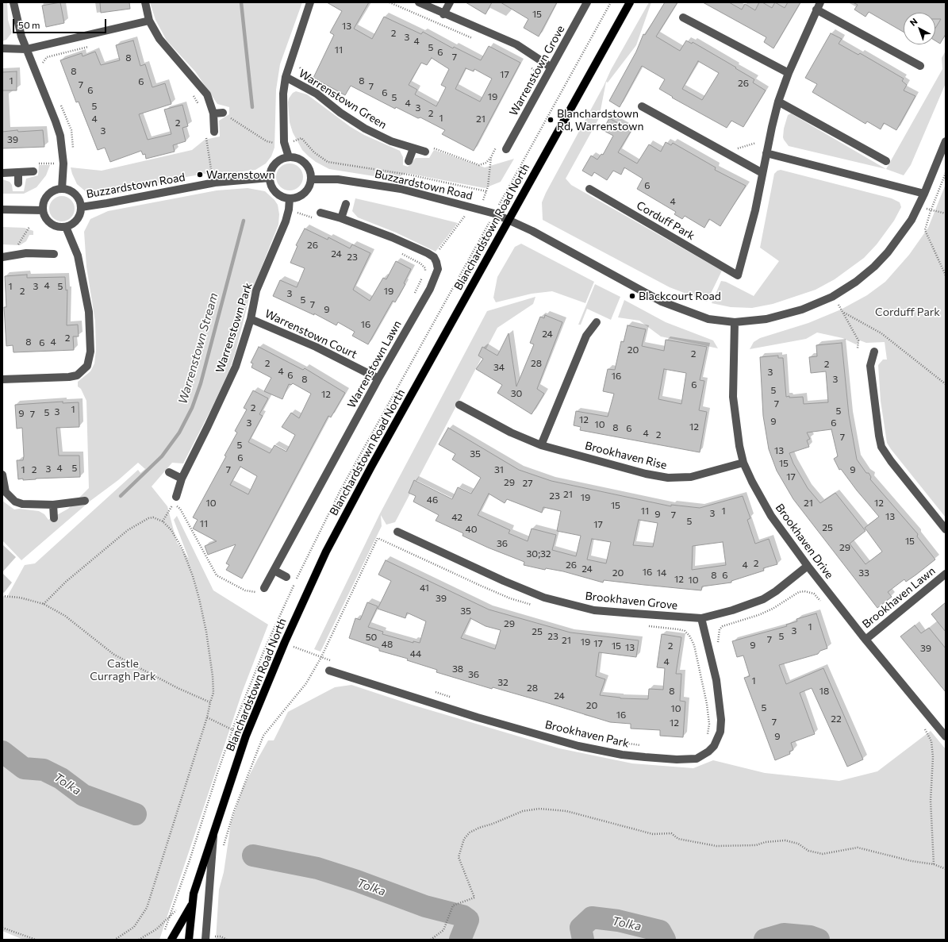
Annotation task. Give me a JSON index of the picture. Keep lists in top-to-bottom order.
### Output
{
  "streets": {
    "main road": ["Blanchardstown Road North"],
    "street": [
      "Warrenstown Grove",
      "Warrenstown Green",
      "Buzzardstown Road",
      "Corduff Park",
      "Warrenstown Park",
      "Warrenstown Court",
      "Warrenstown Lawn",
      "Brookhaven Rise",
      "Brookhaven Drive",
      "Brookhaven Lawn",
      "Brookhaven Grove",
      "Brookhaven Park"
    ]
  },
  "crossings": [
    ["Warrenstown Green", "Buzzardstown Road"],
    ["Warrenstown Green", "Warrenstown Park"],
    ["Buzzardstown Road", "Blanchardstown Road North"],
    ["Buzzardstown Road", "Warrenstown Park"],
    ["Warrenstown Park", "Warrenstown Court"],
    ["Warrenstown Court", "Warrenstown Lawn"],
    ["Brookhaven Rise", "Brookhaven Drive"],
    ["Brookhaven Drive", "Brookhaven Lawn"],
    ["Brookhaven Drive", "Brookhaven Grove"],
    ["Brookhaven Grove", "Brookhaven Park"]
  ],
  "water": ["Warrenstown Stream", "Tolka"],
  "parks": ["Corduff Park", "Castle Curragh Park"],
  "places": ["Blanchardstown Rd, Warrenstown", "Warrenstown", "Blackcourt Road"],
  "house_numbers": [
    "15",
    "13",
    "2",
    "3",
    "4",
    "5",
    "11",
    "6",
    "7",
    "8",
    "8",
    "17",
    "1",
    "8",
    "6",
    "26",
    "7",
    "7",
    "6",
    "6",
    "19",
    "5",
    "4",
    "5",
    "3",
    "2",
    "1",
    "4",
    "21",
    "2",
    "3",
    "39",
    "6",
    "4",
    "26",
    "24",
    "23",
    "4",
    "1",
    "3",
    "5",
    "2",
    "19",
    "3",
    "5",
    "7",
    "9",
    "16",
    "24",
    "2",
    "8",
    "4",
    "6",
    "20",
    "2",
    "2",
    "28",
    "2",
    "34",
    "4",
    "3",
    "6",
    "16",
    "8",
    "3",
    "6",
    "5",
    "30",
    "12",
    "7",
    "2",
    "1",
    "5",
    "3",
    "5",
    "9",
    "7",
    "12",
    "9",
    "3",
    "6",
    "10",
    "12",
    "8",
    "6",
    "4",
    "2",
    "7",
    "5",
    "13",
    "35",
    "6",
    "15",
    "4",
    "5",
    "3",
    "1",
    "2",
    "7",
    "31",
    "9",
    "17",
    "29",
    "27",
    "21",
    "23",
    "19",
    "46",
    "10",
    "21",
    "12",
    "15",
    "11",
    "1",
    "3",
    "9",
    "7",
    "13",
    "42",
    "5",
    "11",
    "17",
    "25",
    "40",
    "15",
    "36",
    "29",
    "30;32",
    "2",
    "26",
    "4",
    "24",
    "16",
    "20",
    "14",
    "33",
    "8",
    "6",
    "12",
    "10",
    "41",
    "39",
    "35",
    "29",
    "1",
    "3",
    "25",
    "23",
    "5",
    "50",
    "7",
    "21",
    "19",
    "17",
    "48",
    "9",
    "15",
    "2",
    "13",
    "39",
    "44",
    "4",
    "38",
    "36",
    "1",
    "32",
    "28",
    "8",
    "18",
    "24",
    "20",
    "5",
    "10",
    "16",
    "22",
    "7",
    "12",
    "9"
  ],
  "scale_bar": "50 m",
  "north": "top left"
}
